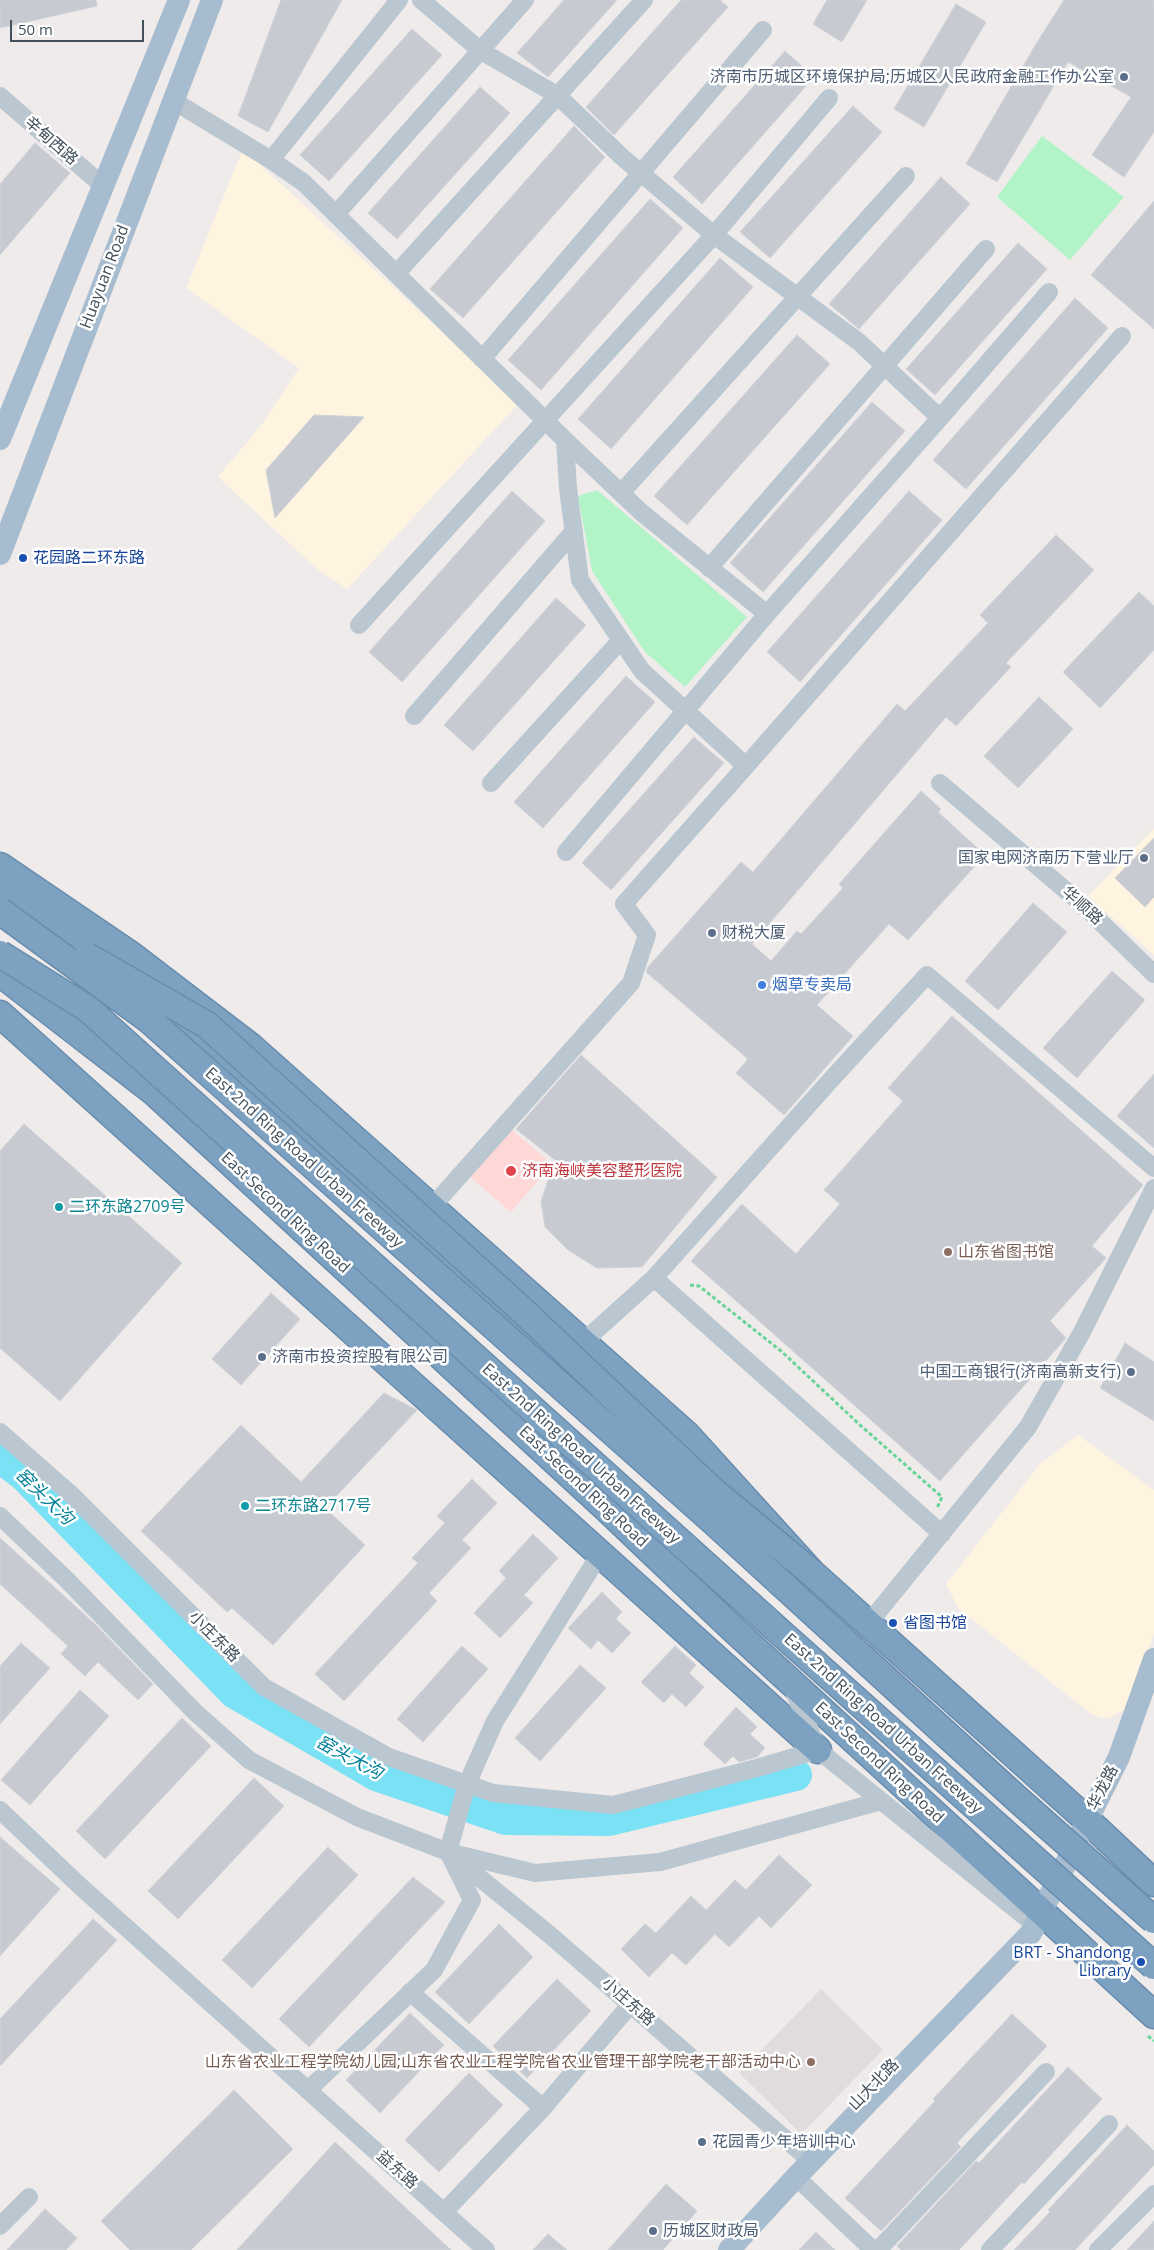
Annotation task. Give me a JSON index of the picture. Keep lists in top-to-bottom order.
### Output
{
  "streets": {
    "highway": ["East 2nd Ring Road Urban Freeway", "East Second Ring Road"],
    "main road": ["Huayuan Road", "华龙路", "山大北路"],
    "street": [
      "辛甸西路",
      "华顺路",
      "小庄东路",
      "益东路"
    ]
  },
  "crossings": [
    ["East Second Ring Road", "小庄东路"],
    ["East Second Ring Road", "华龙路"],
    ["East Second Ring Road", "山大北路"],
    ["小庄东路", "山大北路"],
    ["华龙路", "山大北路"]
  ],
  "water": ["窑头大沟"],
  "places": [
    "济南市历城区环境保护局;历城区人民政府金融工作办公室",
    "花园路二环东路",
    "国家电网济南历下营业厅",
    "财税大厦",
    "烟草专卖局",
    "济南海峡美容整形医院",
    "二环东路2709号",
    "山东省图书馆",
    "济南市投资控股有限公司",
    "中国工商银行(济南高新支行)",
    "二环东路2717号",
    "省图书馆",
    "BRT - Shandong Library",
    "山东省农业工程学院幼儿园;山东省农业工程学院省农业管理干部学院老干部活动中心",
    "花园青少年培训中心",
    "历城区财政局"
  ],
  "scale_bar": "50 m"
}
